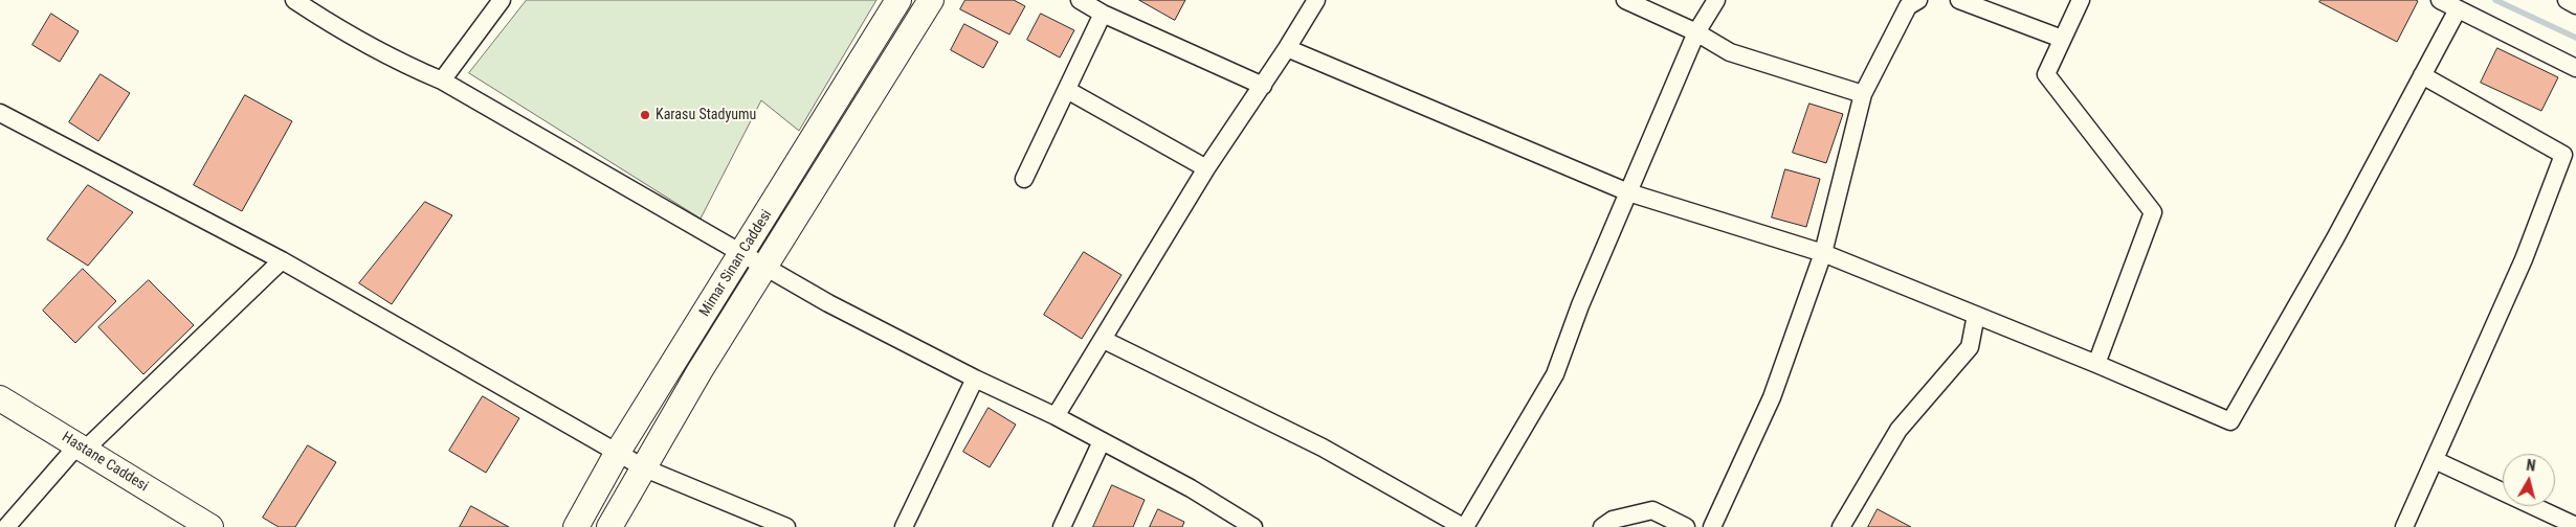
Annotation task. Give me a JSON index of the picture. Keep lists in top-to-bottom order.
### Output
{
  "streets": {
    "main road": ["Mimar Sinan Caddesi", "Hastane Caddesi"]
  },
  "places": ["Karasu Stadyumu"],
  "north": "top"
}
